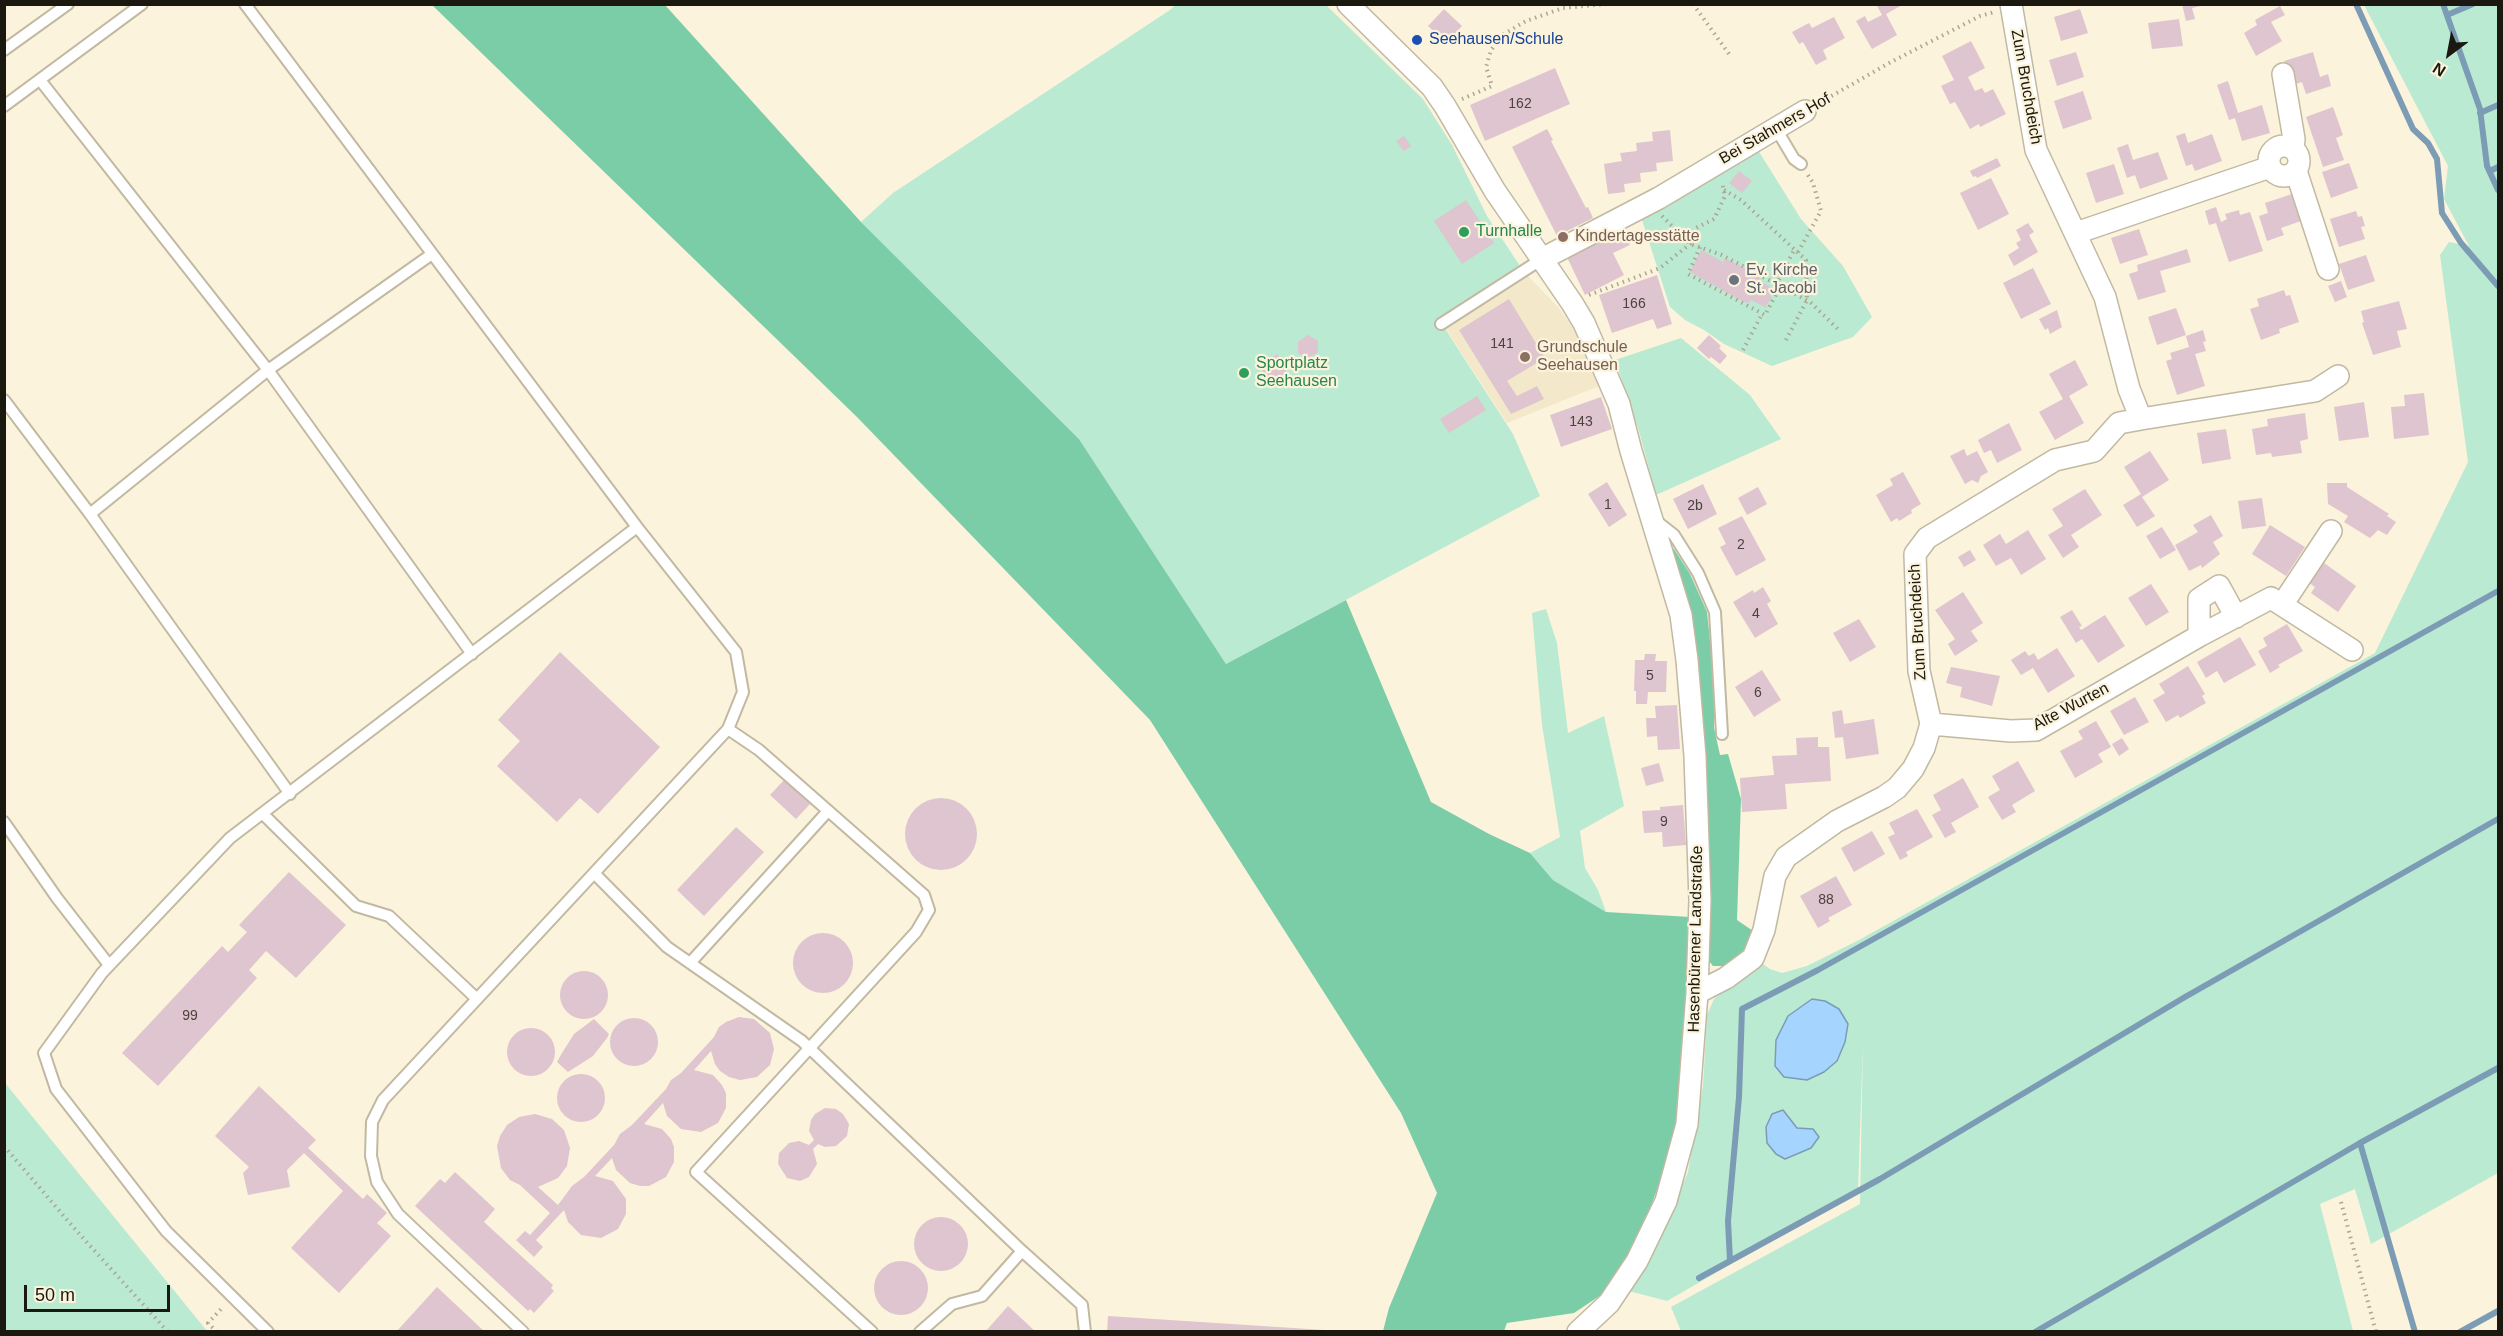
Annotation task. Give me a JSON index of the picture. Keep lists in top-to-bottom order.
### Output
{
  "streets": {
    "street": [
      "Zum Bruchdeich",
      "Bei Stahmers Hof",
      "Alte Wurten",
      "Hasenbürener Landstraße"
    ]
  },
  "crossings": [
    ["Zum Bruchdeich", "Bei Stahmers Hof"],
    ["Zum Bruchdeich", "Alte Wurten"],
    ["Bei Stahmers Hof", "Hasenbürener Landstraße"]
  ],
  "places": [
    "Seehausen/Schule",
    "Turnhalle",
    "Kindertagesstätte",
    "Ev. Kirche St. Jacobi",
    "Grundschule Seehausen",
    "Sportplatz Seehausen"
  ],
  "house_numbers": [
    "162",
    "166",
    "141",
    "143",
    "1",
    "2b",
    "2",
    "4",
    "5",
    "6",
    "9",
    "88",
    "99"
  ],
  "scale_bar": "50 m",
  "north": "bottom left"
}
